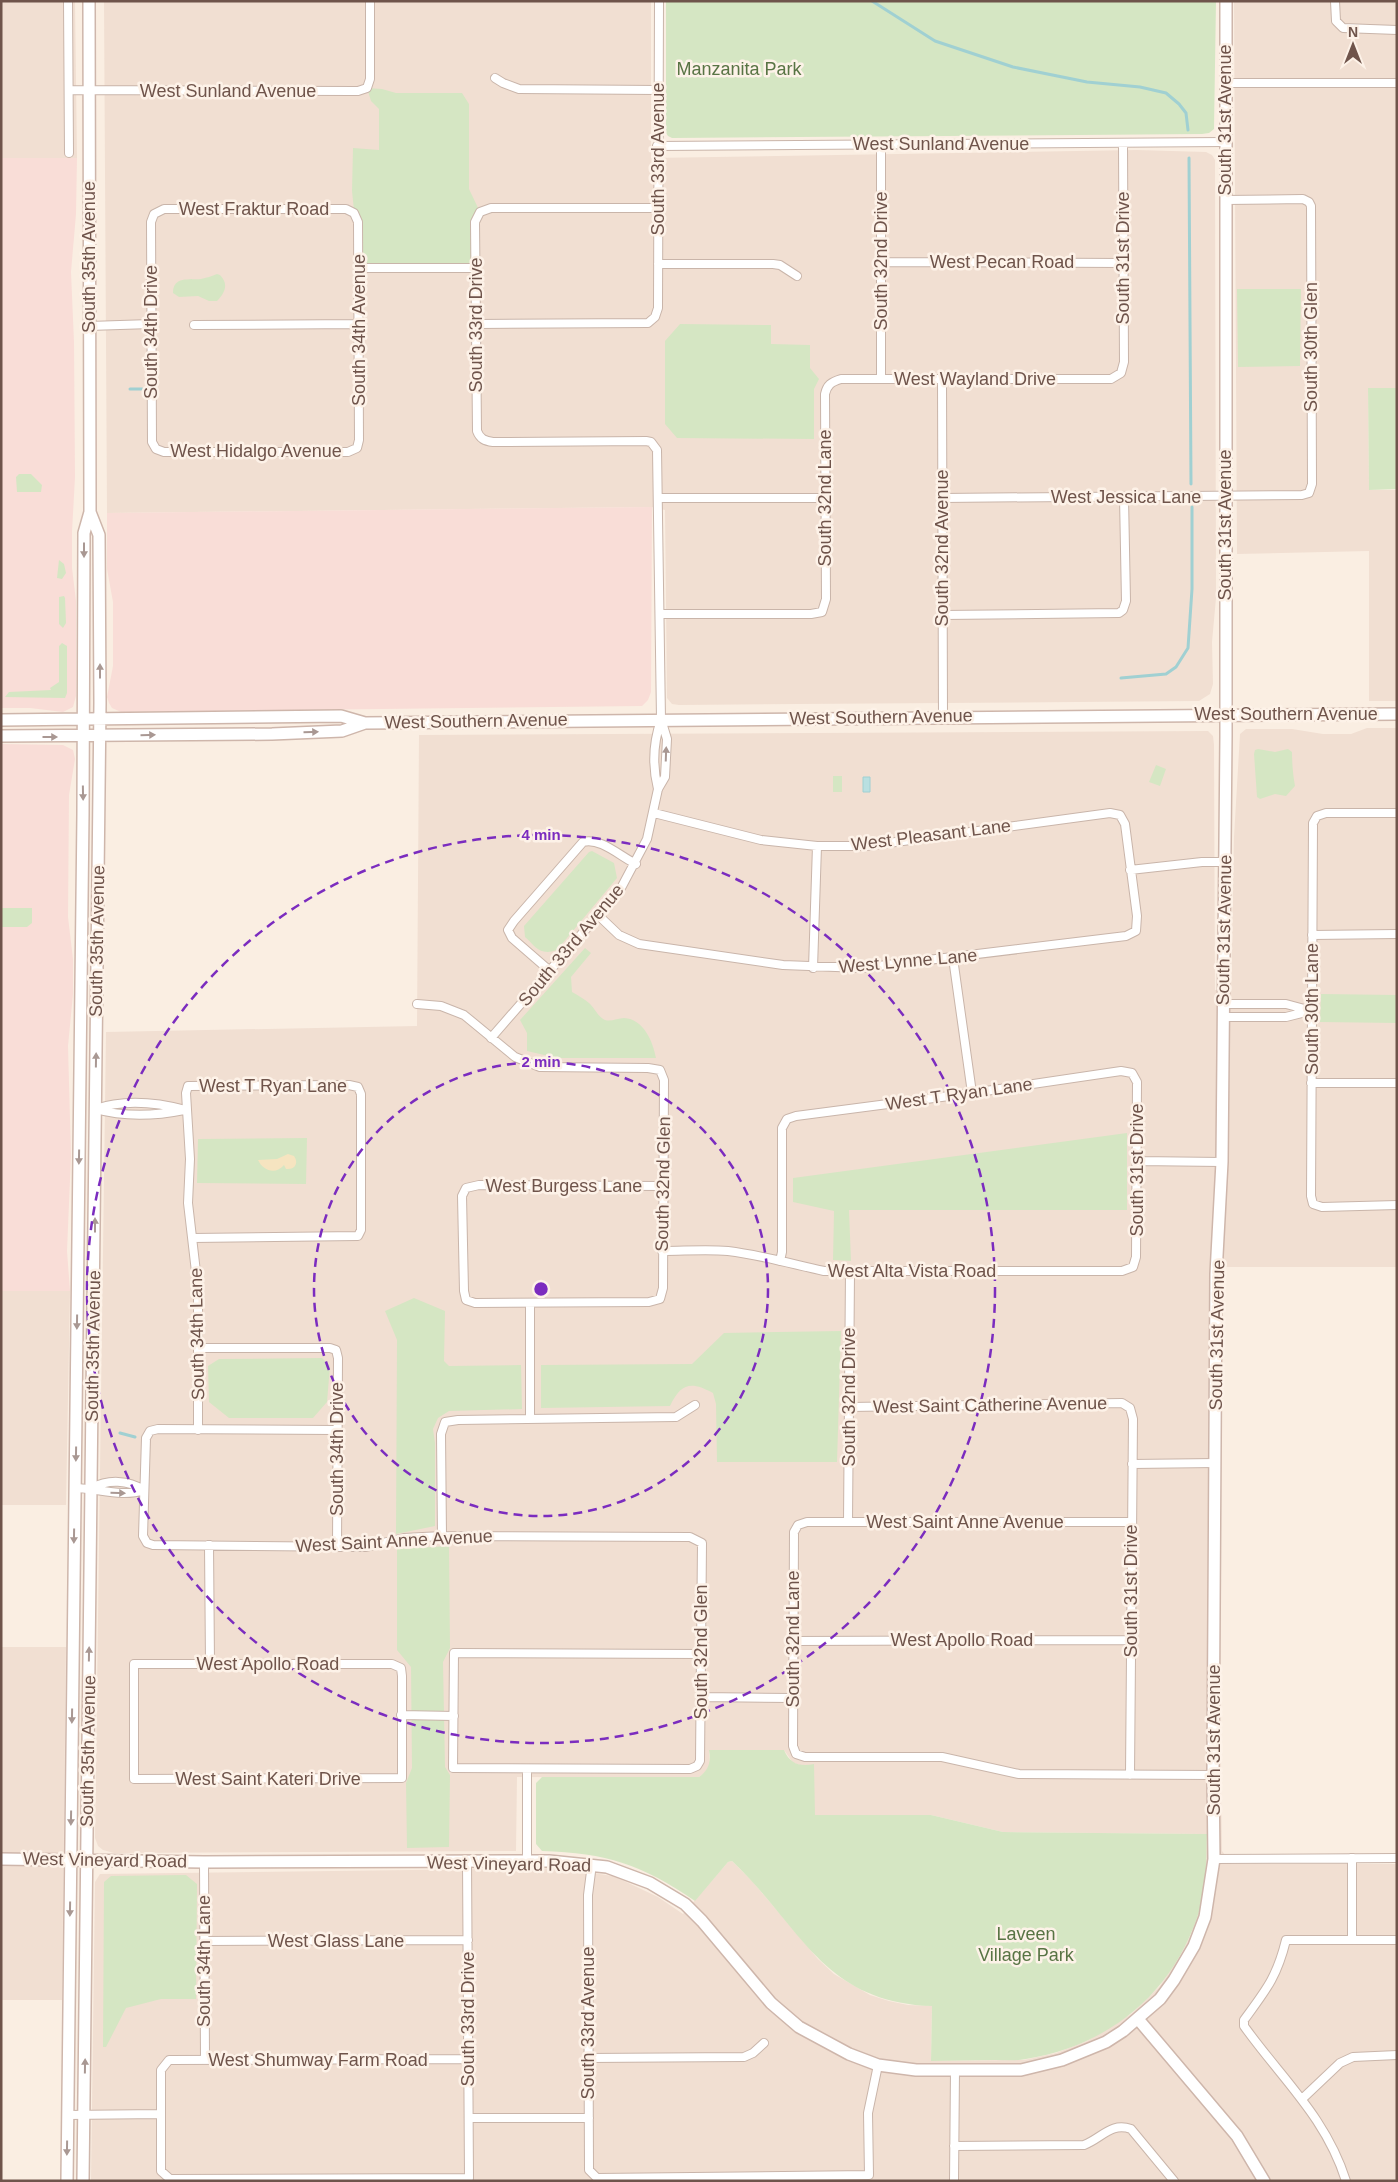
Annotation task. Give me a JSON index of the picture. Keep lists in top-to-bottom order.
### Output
{
  "streets": {
    "main road": [
      "South 31st Avenue",
      "South 35th Avenue",
      "West Southern Avenue",
      "West Vineyard Road"
    ],
    "street": [
      "West Sunland Avenue",
      "South 33rd Avenue",
      "West Fraktur Road",
      "South 31st Drive",
      "South 32nd Drive",
      "West Pecan Road",
      "South 33rd Drive",
      "South 34th Avenue",
      "South 34th Drive",
      "South 30th Glen",
      "West Wayland Drive",
      "West Hidalgo Avenue",
      "West Jessica Lane",
      "South 32nd Lane",
      "South 32nd Avenue",
      "West Pleasant Lane",
      "West Lynne Lane",
      "South 30th Lane",
      "West T Ryan Lane",
      "South 32nd Glen",
      "West Burgess Lane",
      "West Alta Vista Road",
      "South 34th Lane",
      "West Saint Catherine Avenue",
      "West Saint Anne Avenue",
      "West Apollo Road",
      "West Saint Kateri Drive",
      "West Glass Lane",
      "West Shumway Farm Road"
    ]
  },
  "crossings": [
    ["West Sunland Avenue", "South 31st Avenue"],
    ["West Sunland Avenue", "South 33rd Avenue"],
    ["West Sunland Avenue", "South 35th Avenue"],
    ["West Sunland Avenue", "South 31st Drive"],
    ["West Sunland Avenue", "South 32nd Drive"],
    ["South 31st Avenue", "South 30th Glen"],
    ["South 31st Avenue", "West Jessica Lane"],
    ["South 31st Avenue", "West Southern Avenue"],
    ["South 31st Avenue", "West Vineyard Road"],
    ["South 33rd Avenue", "South 33rd Drive"],
    ["South 33rd Avenue", "South 32nd Lane"],
    ["South 33rd Avenue", "West Southern Avenue"],
    ["South 33rd Avenue", "West Pleasant Lane"],
    ["South 33rd Avenue", "West Lynne Lane"],
    ["South 33rd Avenue", "South 32nd Glen"],
    ["South 33rd Avenue", "West Vineyard Road"],
    ["West Fraktur Road", "South 34th Avenue"],
    ["West Fraktur Road", "South 34th Drive"],
    ["South 35th Avenue", "West Southern Avenue"],
    ["South 35th Avenue", "West T Ryan Lane"],
    ["South 35th Avenue", "West Vineyard Road"],
    ["South 31st Drive", "West Pecan Road"],
    ["South 31st Drive", "West Wayland Drive"],
    ["South 31st Drive", "South 32nd Lane"],
    ["South 31st Drive", "West T Ryan Lane"],
    ["South 31st Drive", "West Alta Vista Road"],
    ["South 31st Drive", "West Saint Catherine Avenue"],
    ["South 31st Drive", "West Saint Anne Avenue"],
    ["South 31st Drive", "West Apollo Road"],
    ["South 32nd Drive", "West Pecan Road"],
    ["South 32nd Drive", "West Wayland Drive"],
    ["South 32nd Drive", "West Alta Vista Road"],
    ["South 32nd Drive", "West Saint Catherine Avenue"],
    ["South 32nd Drive", "West Saint Anne Avenue"],
    ["South 33rd Drive", "West Vineyard Road"],
    ["South 33rd Drive", "West Glass Lane"],
    ["South 33rd Drive", "West Shumway Farm Road"],
    ["South 34th Avenue", "West Hidalgo Avenue"],
    ["South 34th Drive", "West Hidalgo Avenue"],
    ["South 34th Drive", "South 34th Lane"],
    ["South 34th Drive", "West Saint Anne Avenue"],
    ["South 30th Glen", "West Jessica Lane"],
    ["West Wayland Drive", "South 32nd Lane"],
    ["West Wayland Drive", "South 32nd Avenue"],
    ["West Jessica Lane", "South 32nd Avenue"],
    ["South 32nd Lane", "West Saint Anne Avenue"],
    ["South 32nd Lane", "West Apollo Road"],
    ["South 32nd Avenue", "West Southern Avenue"],
    ["West Pleasant Lane", "West Lynne Lane"],
    ["West T Ryan Lane", "West Alta Vista Road"],
    ["West T Ryan Lane", "South 34th Lane"],
    ["South 32nd Glen", "West Burgess Lane"],
    ["South 32nd Glen", "West Alta Vista Road"],
    ["South 32nd Glen", "West Saint Anne Avenue"],
    ["South 34th Lane", "West Vineyard Road"],
    ["South 34th Lane", "West Glass Lane"],
    ["South 34th Lane", "West Shumway Farm Road"],
    ["West Apollo Road", "West Saint Kateri Drive"]
  ],
  "parks": ["Manzanita Park", "Laveen Village Park"],
  "north": "top",
  "rings": ["4 min", "2 min"]
}
